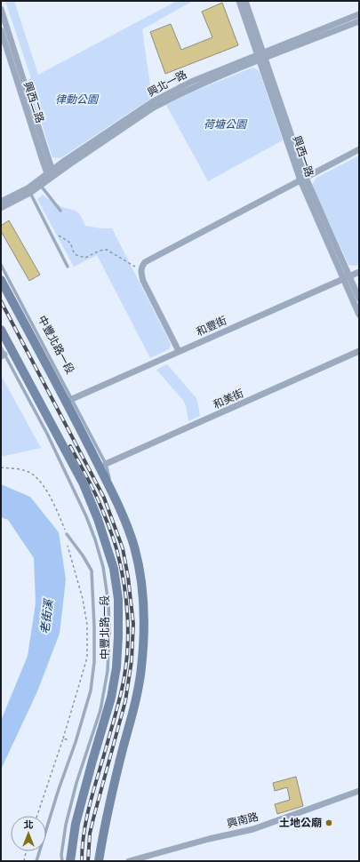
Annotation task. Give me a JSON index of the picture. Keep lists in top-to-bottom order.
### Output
{
  "streets": {
    "main road": ["中豐北路一段"],
    "street": [
      "興北一路",
      "興西二路",
      "興西一路",
      "和豐街",
      "和美街",
      "興南路"
    ]
  },
  "crossings": [
    ["興北一路", "興西二路"],
    ["興北一路", "興西一路"],
    ["興西一路", "和豐街"],
    ["和豐街", "中豐北路一段"],
    ["中豐北路一段", "和美街"]
  ],
  "water": ["老街溪"],
  "parks": ["律動公園", "荷塘公園"],
  "places": ["土地公廟"],
  "north": "top"
}
